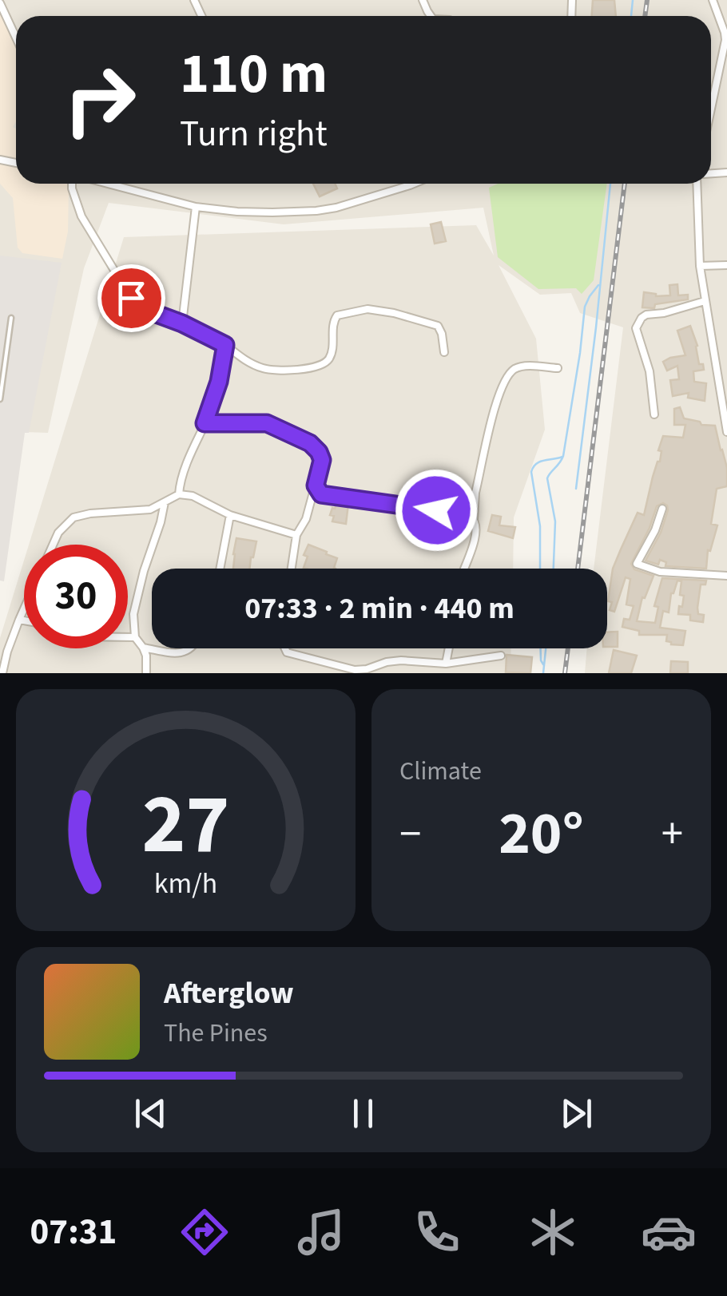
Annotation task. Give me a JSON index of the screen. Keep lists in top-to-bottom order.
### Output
{
  "page": {
    "turn": ["110 m", "Turn right"],
    "limit": "30",
    "trip": "07:33 · 2 min · 440 m",
    "tile": "Climate",
    "heat": ["−", "20°", "+"],
    "song": ["Afterglow", "The Pines"],
    "tabs": "07:31",
    "gauge": ["27", "km/h"]
  }
}
